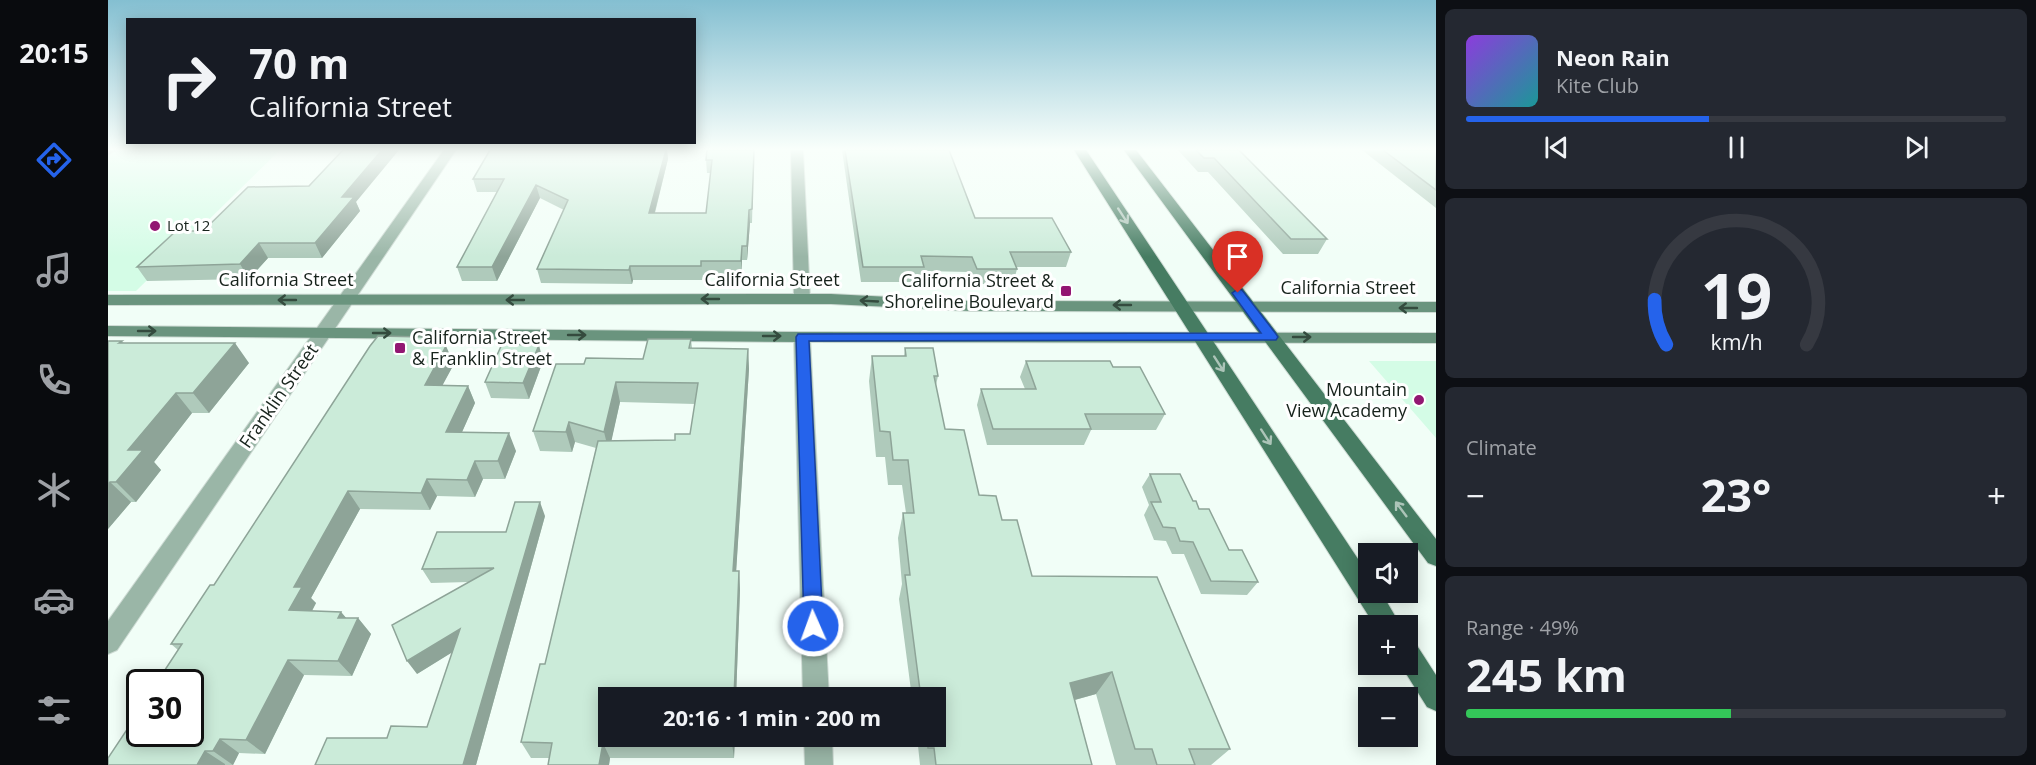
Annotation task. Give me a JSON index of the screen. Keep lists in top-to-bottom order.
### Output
{
  "streets": {
    "main road": ["California Street"],
    "street": ["Franklin Street"]
  },
  "crossings": [
    ["California Street", "Franklin Street"]
  ],
  "places": {
    "other": ["Lot 12", "Mountain View Academy"],
    "transit": ["California Street & Shoreline Boulevard", "California Street & Franklin Street"]
  },
  "page": {
    "tabs": "20:15",
    "turn": ["70 m", "California Street"],
    "song": ["Neon Rain", "Kite Club"],
    "tile": [
      "Climate",
      ["Range · 49%", "245 km"]
    ],
    "heat": ["−", "23°", "+"],
    "map_buttons": ["+", "−"],
    "limit": "30",
    "trip": "20:16 · 1 min · 200 m",
    "gauge": ["19", "km/h"]
  }
}
